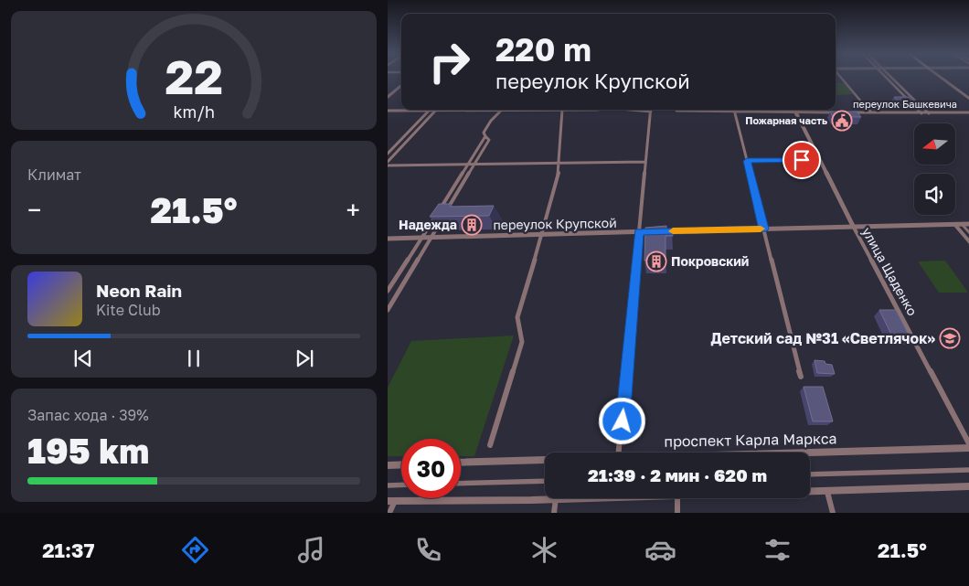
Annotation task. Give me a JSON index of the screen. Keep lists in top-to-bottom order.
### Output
{
  "streets": {
    "street": [
      "переулок Башкевича",
      "переулок Крупской",
      "улица Щаденко",
      "проспект Карла Маркса"
    ]
  },
  "crossings": [
    ["переулок Башкевича", "улица Щаденко"],
    ["переулок Крупской", "улица Щаденко"],
    ["улица Щаденко", "проспект Карла Маркса"]
  ],
  "places": {
    "public building": ["Пожарная часть"],
    "building": ["Надежда", "Покровский"],
    "school or university": ["Детский сад №31 «Светлячок»"]
  },
  "north": "left",
  "page": {
    "turn": ["220 m", "переулок Крупской"],
    "tile": [
      "Климат",
      ["Запас хода · 39%", "195 km"]
    ],
    "heat": ["−", "21.5°", "+"],
    "song": ["Neon Rain", "Kite Club"],
    "limit": "30",
    "trip": "21:39 · 2 мин · 620 m",
    "tabs": ["21:37", "21.5°"],
    "gauge": ["22", "km/h"]
  }
}
